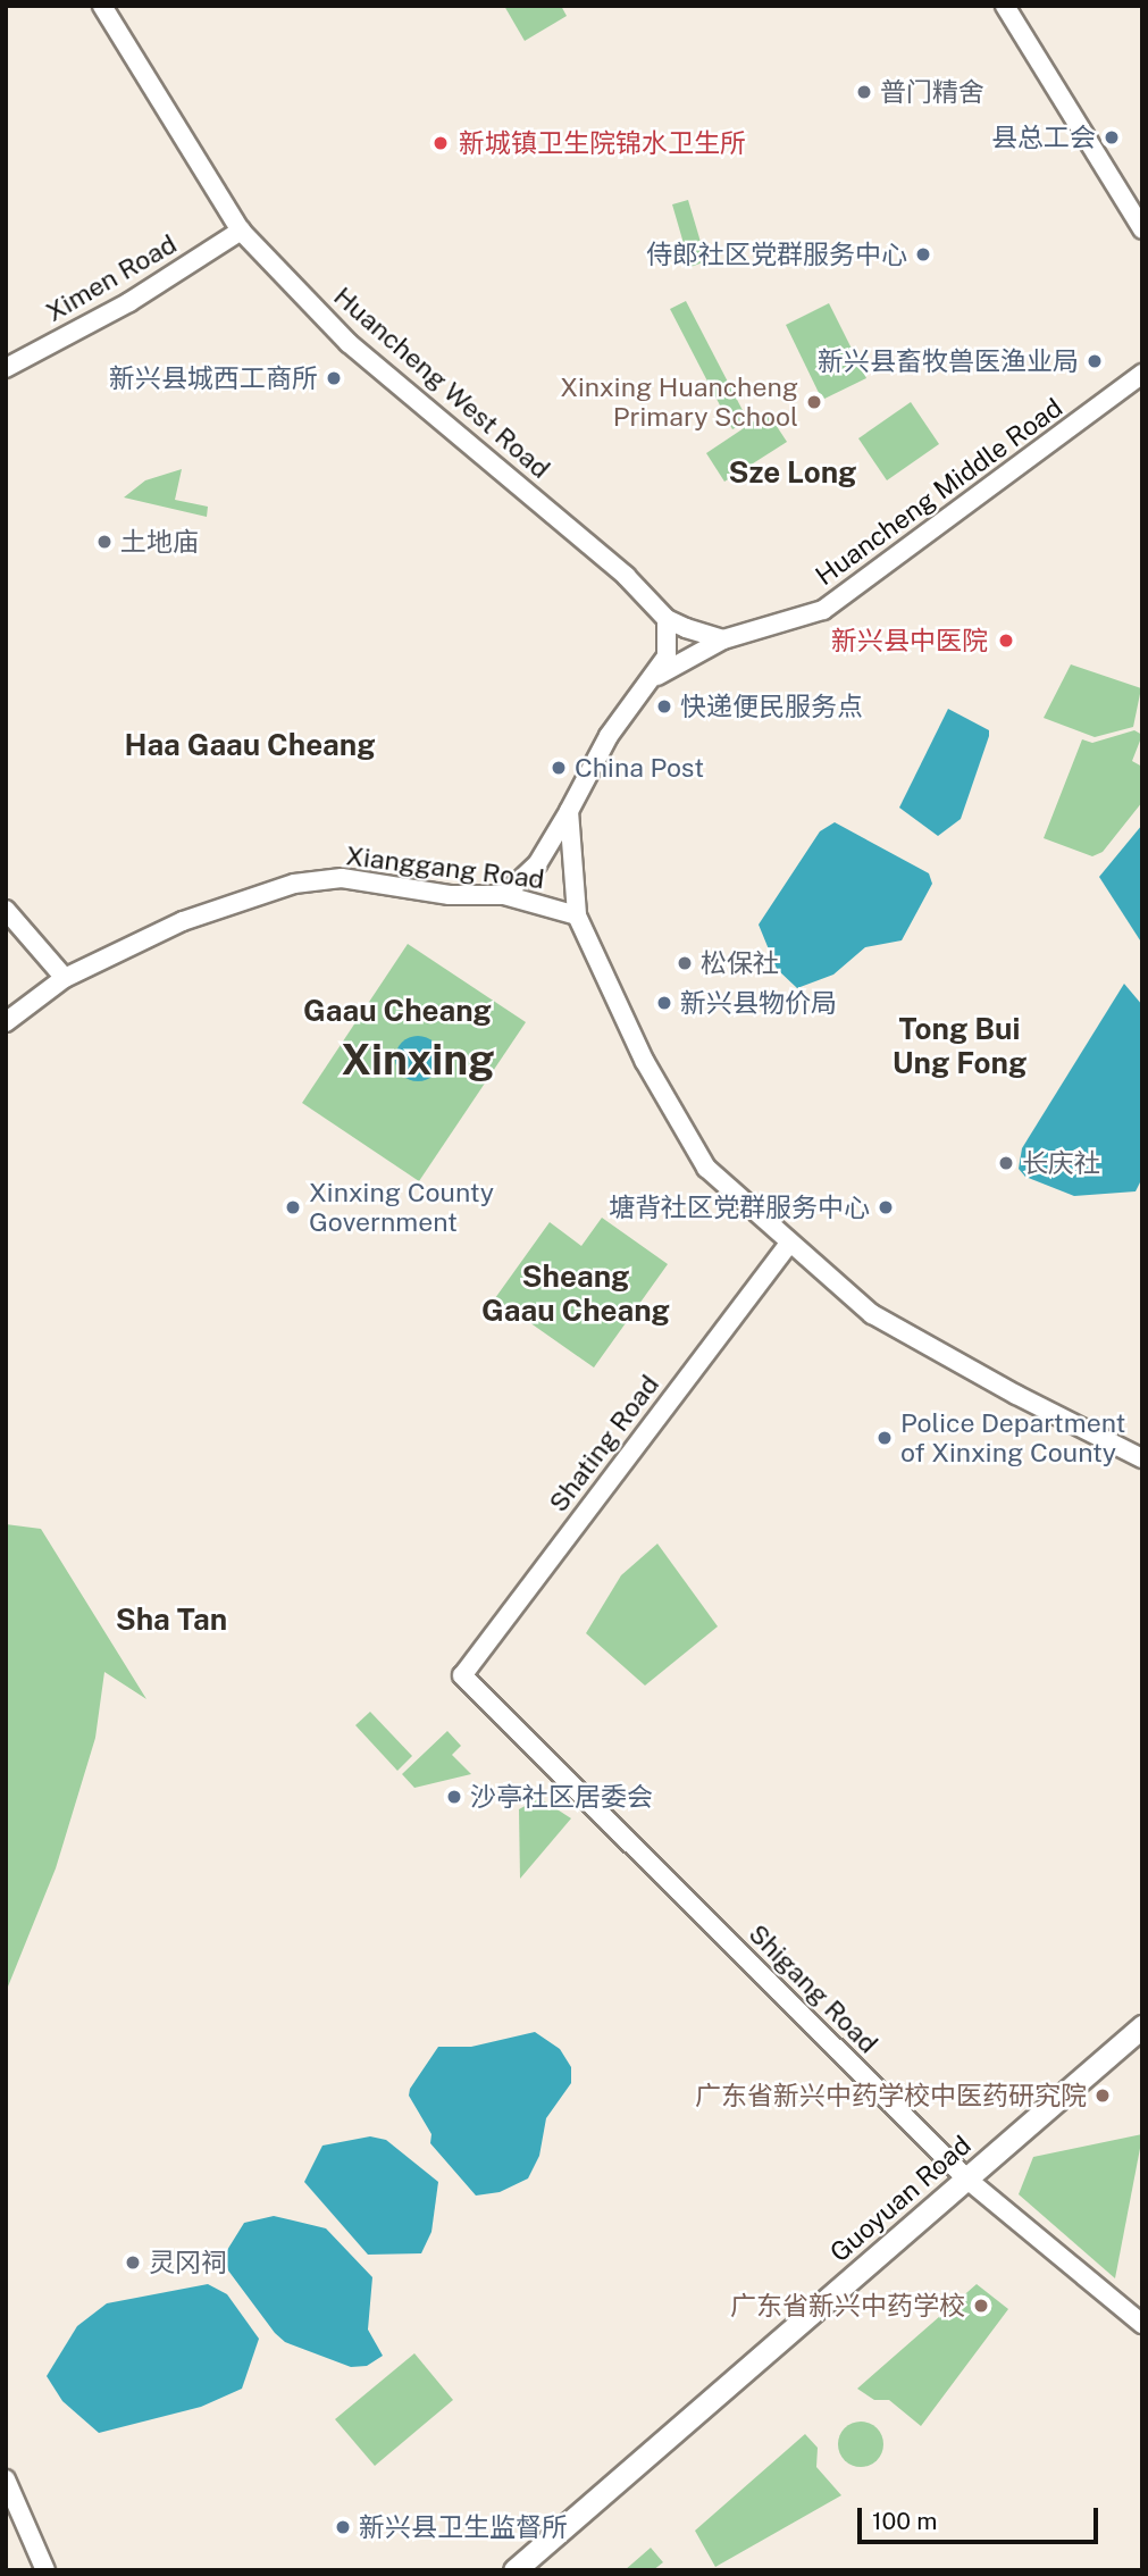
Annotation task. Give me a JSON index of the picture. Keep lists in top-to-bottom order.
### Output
{
  "streets": {
    "street": [
      "Ximen Road",
      "Huancheng West Road",
      "Huancheng Middle Road",
      "Xianggang Road",
      "Shating Road",
      "Shigang Road",
      "Guoyuan Road"
    ]
  },
  "crossings": [
    ["Ximen Road", "Huancheng West Road"],
    ["Shating Road", "Shigang Road"],
    ["Shigang Road", "Guoyuan Road"]
  ],
  "districts": [
    "Sze Long",
    "Haa Gaau Cheang",
    "Gaau Cheang",
    "Tong Bui Ung Fong",
    "Xinxing",
    "Sheang Gaau Cheang",
    "Sha Tan"
  ],
  "places": [
    "普门精舍",
    "县总工会",
    "新城镇卫生院锦水卫生所",
    "侍郎社区党群服务中心",
    "新兴县畜牧兽医渔业局",
    "新兴县城西工商所",
    "Xinxing Huancheng Primary School",
    "土地庙",
    "新兴县中医院",
    "快递便民服务点",
    "China Post",
    "松保社",
    "新兴县物价局",
    "长庆社",
    "Xinxing County Government",
    "塘背社区党群服务中心",
    "Police Department of Xinxing County",
    "沙亭社区居委会",
    "广东省新兴中药学校中医药研究院",
    "灵冈祠",
    "广东省新兴中药学校",
    "新兴县卫生监督所"
  ],
  "scale_bar": "100 m"
}
